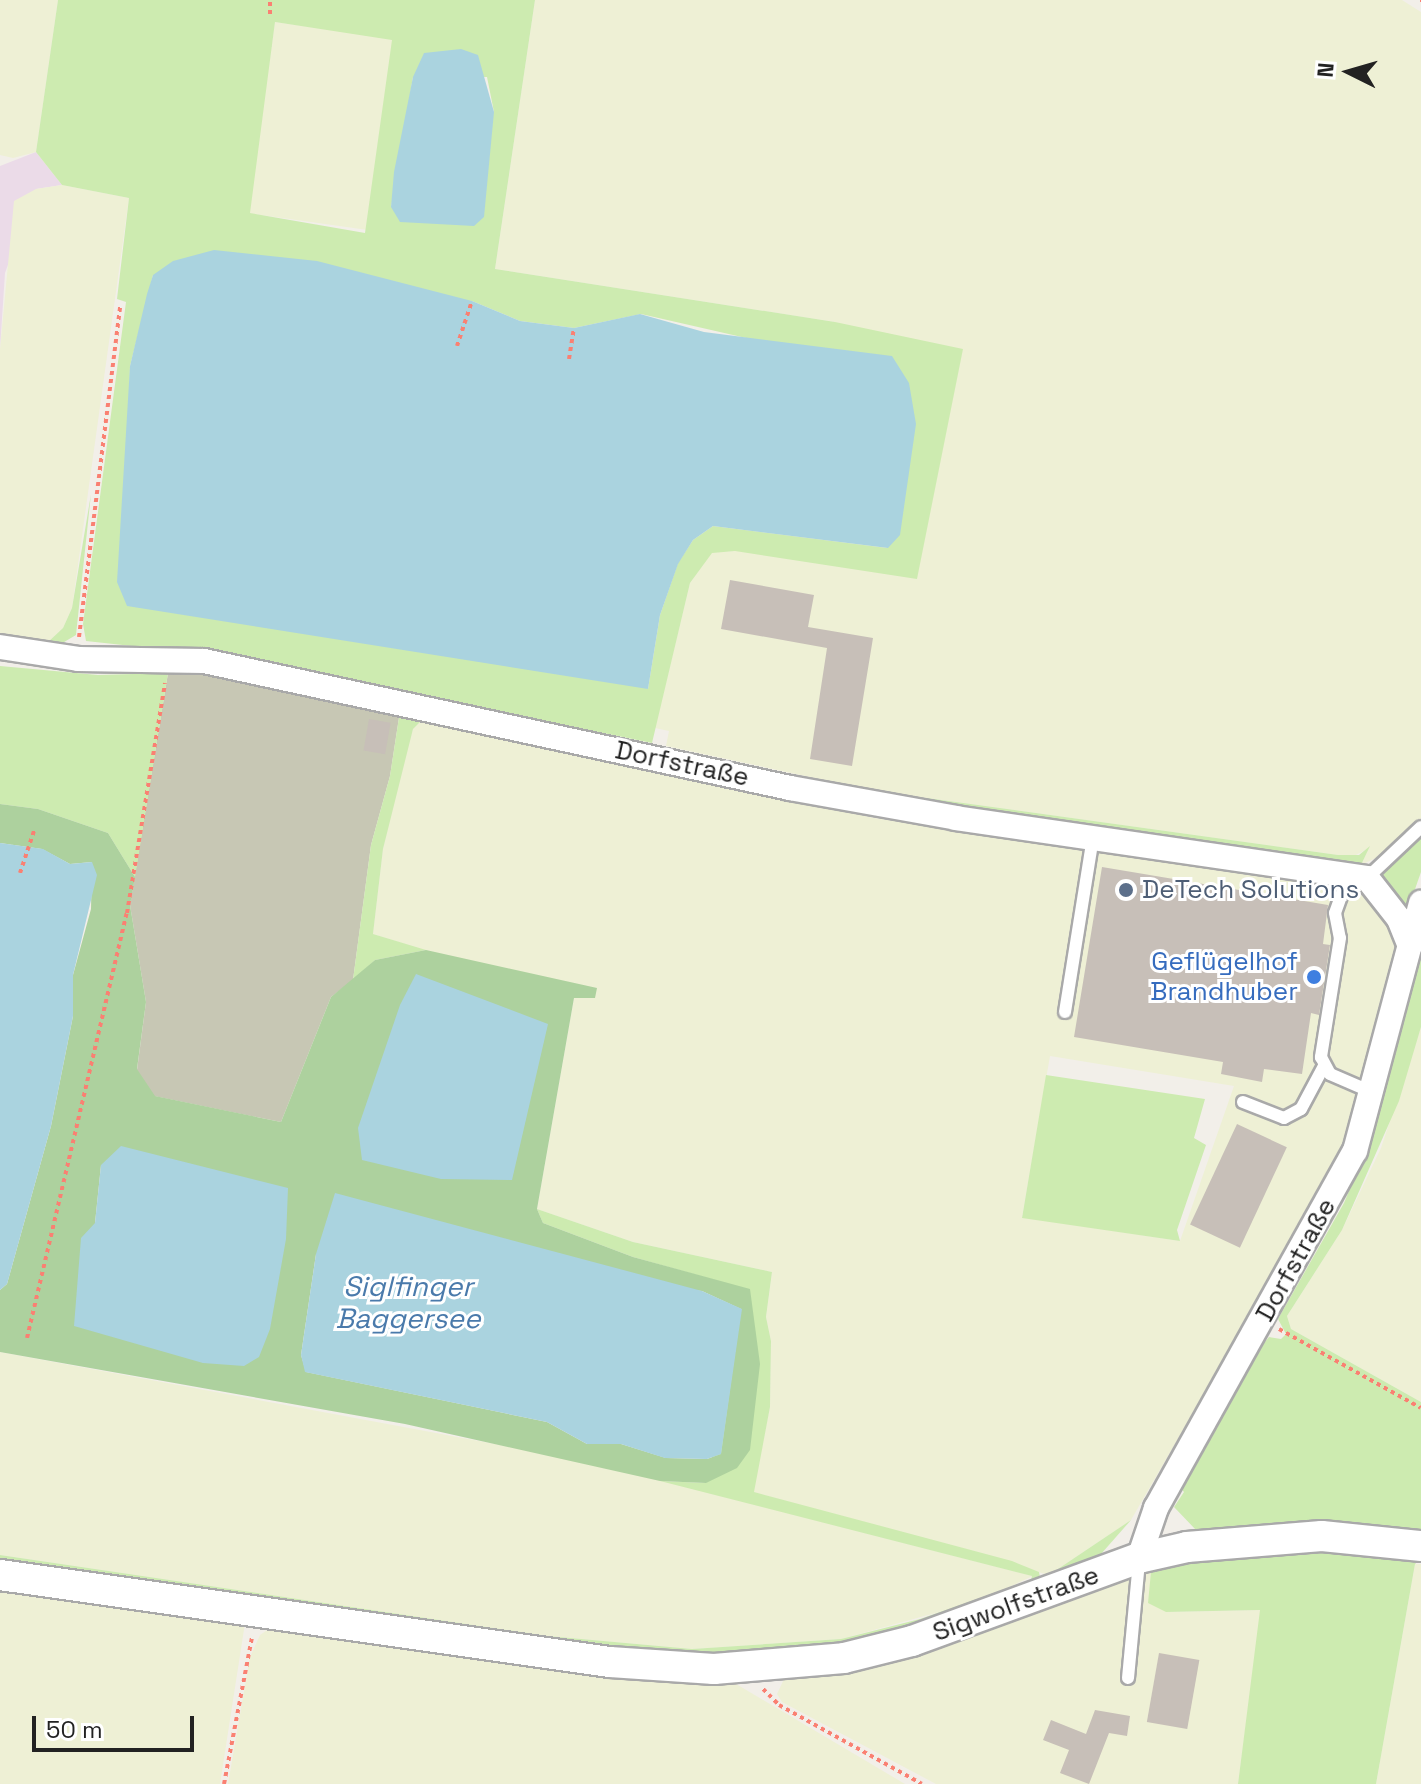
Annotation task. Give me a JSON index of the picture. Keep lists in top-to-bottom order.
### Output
{
  "streets": {
    "street": ["Dorfstraße", "Sigwolfstraße"]
  },
  "crossings": [
    ["Dorfstraße", "Sigwolfstraße"]
  ],
  "water": ["Siglfinger Baggersee"],
  "places": ["DeTech Solutions", "Geflügelhof Brandhuber"],
  "scale_bar": "50 m",
  "north": "left"
}
